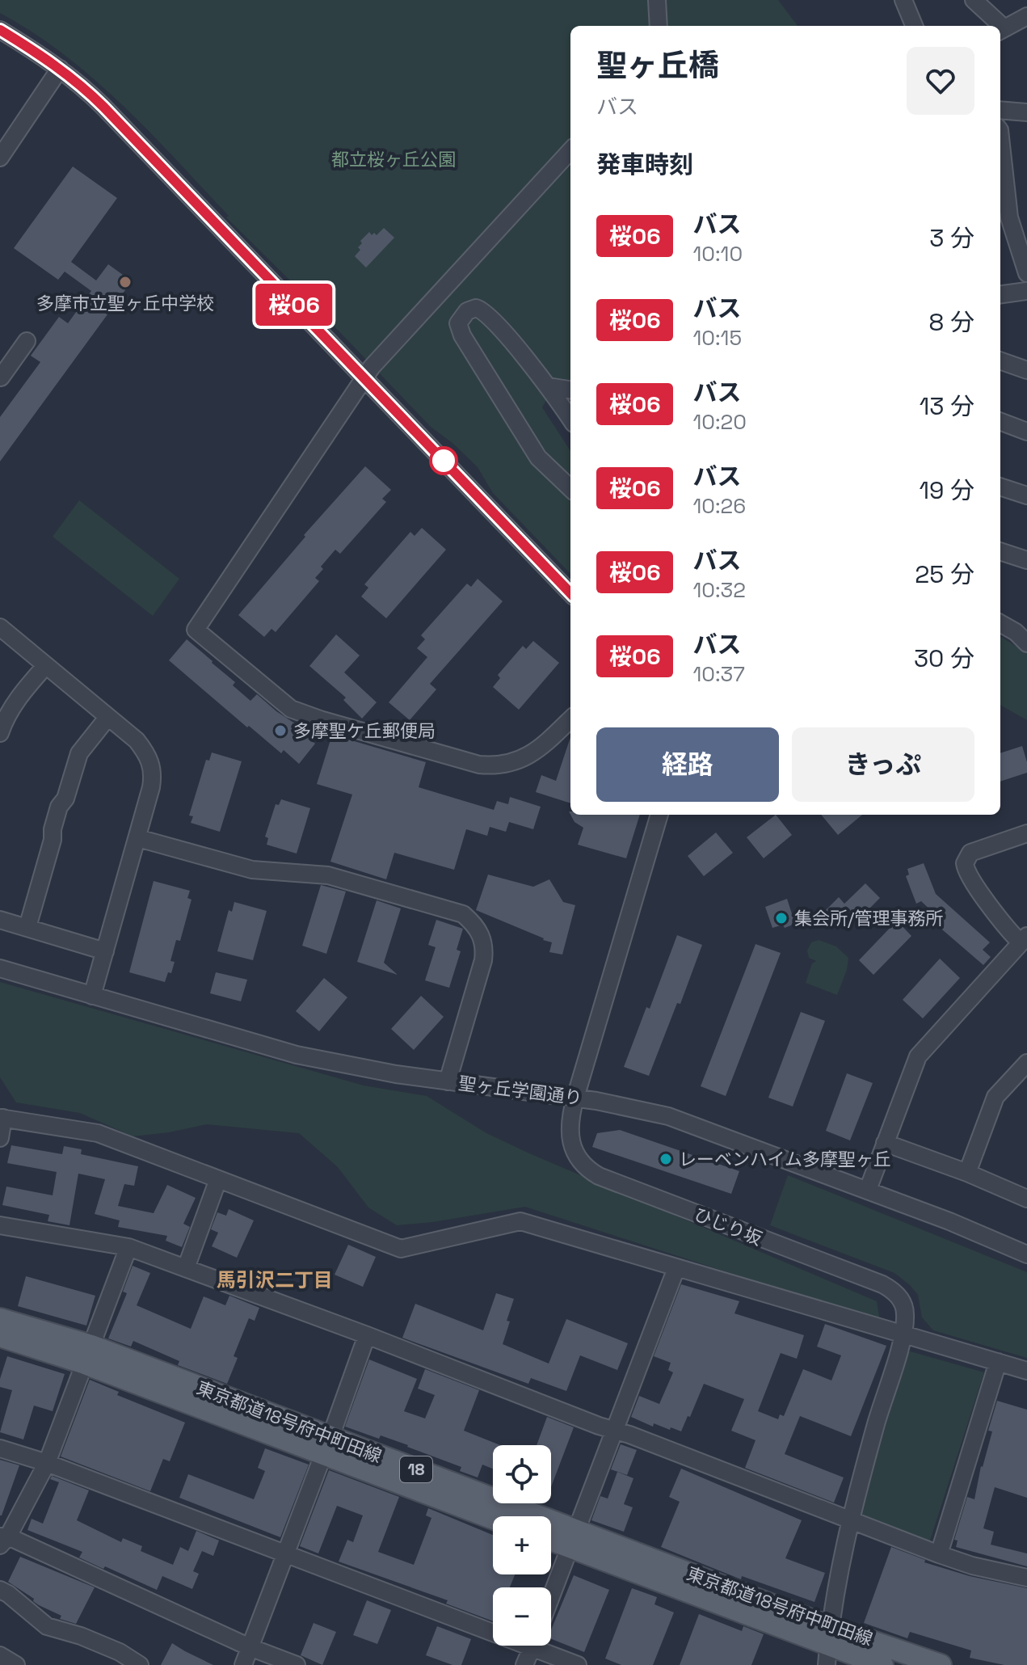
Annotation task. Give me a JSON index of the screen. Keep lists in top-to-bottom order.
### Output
{
  "streets": {
    "main road": ["東京都道18号府中町田線", "18"],
    "street": ["聖ヶ丘学園通り", "ひじり坂"]
  },
  "crossings": [
    ["聖ヶ丘学園通り", "ひじり坂"],
    ["ひじり坂", "東京都道18号府中町田線"]
  ],
  "districts": ["馬引沢二丁目"],
  "parks": ["都立桜ヶ丘公園"],
  "places": [
    "多摩市立聖ヶ丘中学校",
    "多摩聖ケ丘郵便局",
    "集会所/管理事務所",
    "レーベンハイム多摩聖ヶ丘"
  ],
  "lines": ["bus line 桜06"],
  "page": {
    "on_map": "桜06",
    "heading": [
      ["聖ヶ丘橋", "バス"],
      "発車時刻"
    ],
    "list": [
      {
        "mark": "桜06",
        "name": "バス",
        "note": "10:10",
        "value": "3 分"
      },
      {
        "mark": "桜06",
        "name": "バス",
        "note": "10:15",
        "value": "8 分"
      },
      {
        "mark": "桜06",
        "name": "バス",
        "note": "10:20",
        "value": "13 分"
      },
      {
        "mark": "桜06",
        "name": "バス",
        "note": "10:26",
        "value": "19 分"
      },
      {
        "mark": "桜06",
        "name": "バス",
        "note": "10:32",
        "value": "25 分"
      },
      {
        "mark": "桜06",
        "name": "バス",
        "note": "10:37",
        "value": "30 分"
      }
    ],
    "buttons": ["経路", "きっぷ"],
    "map_buttons": ["+", "−"]
  }
}
